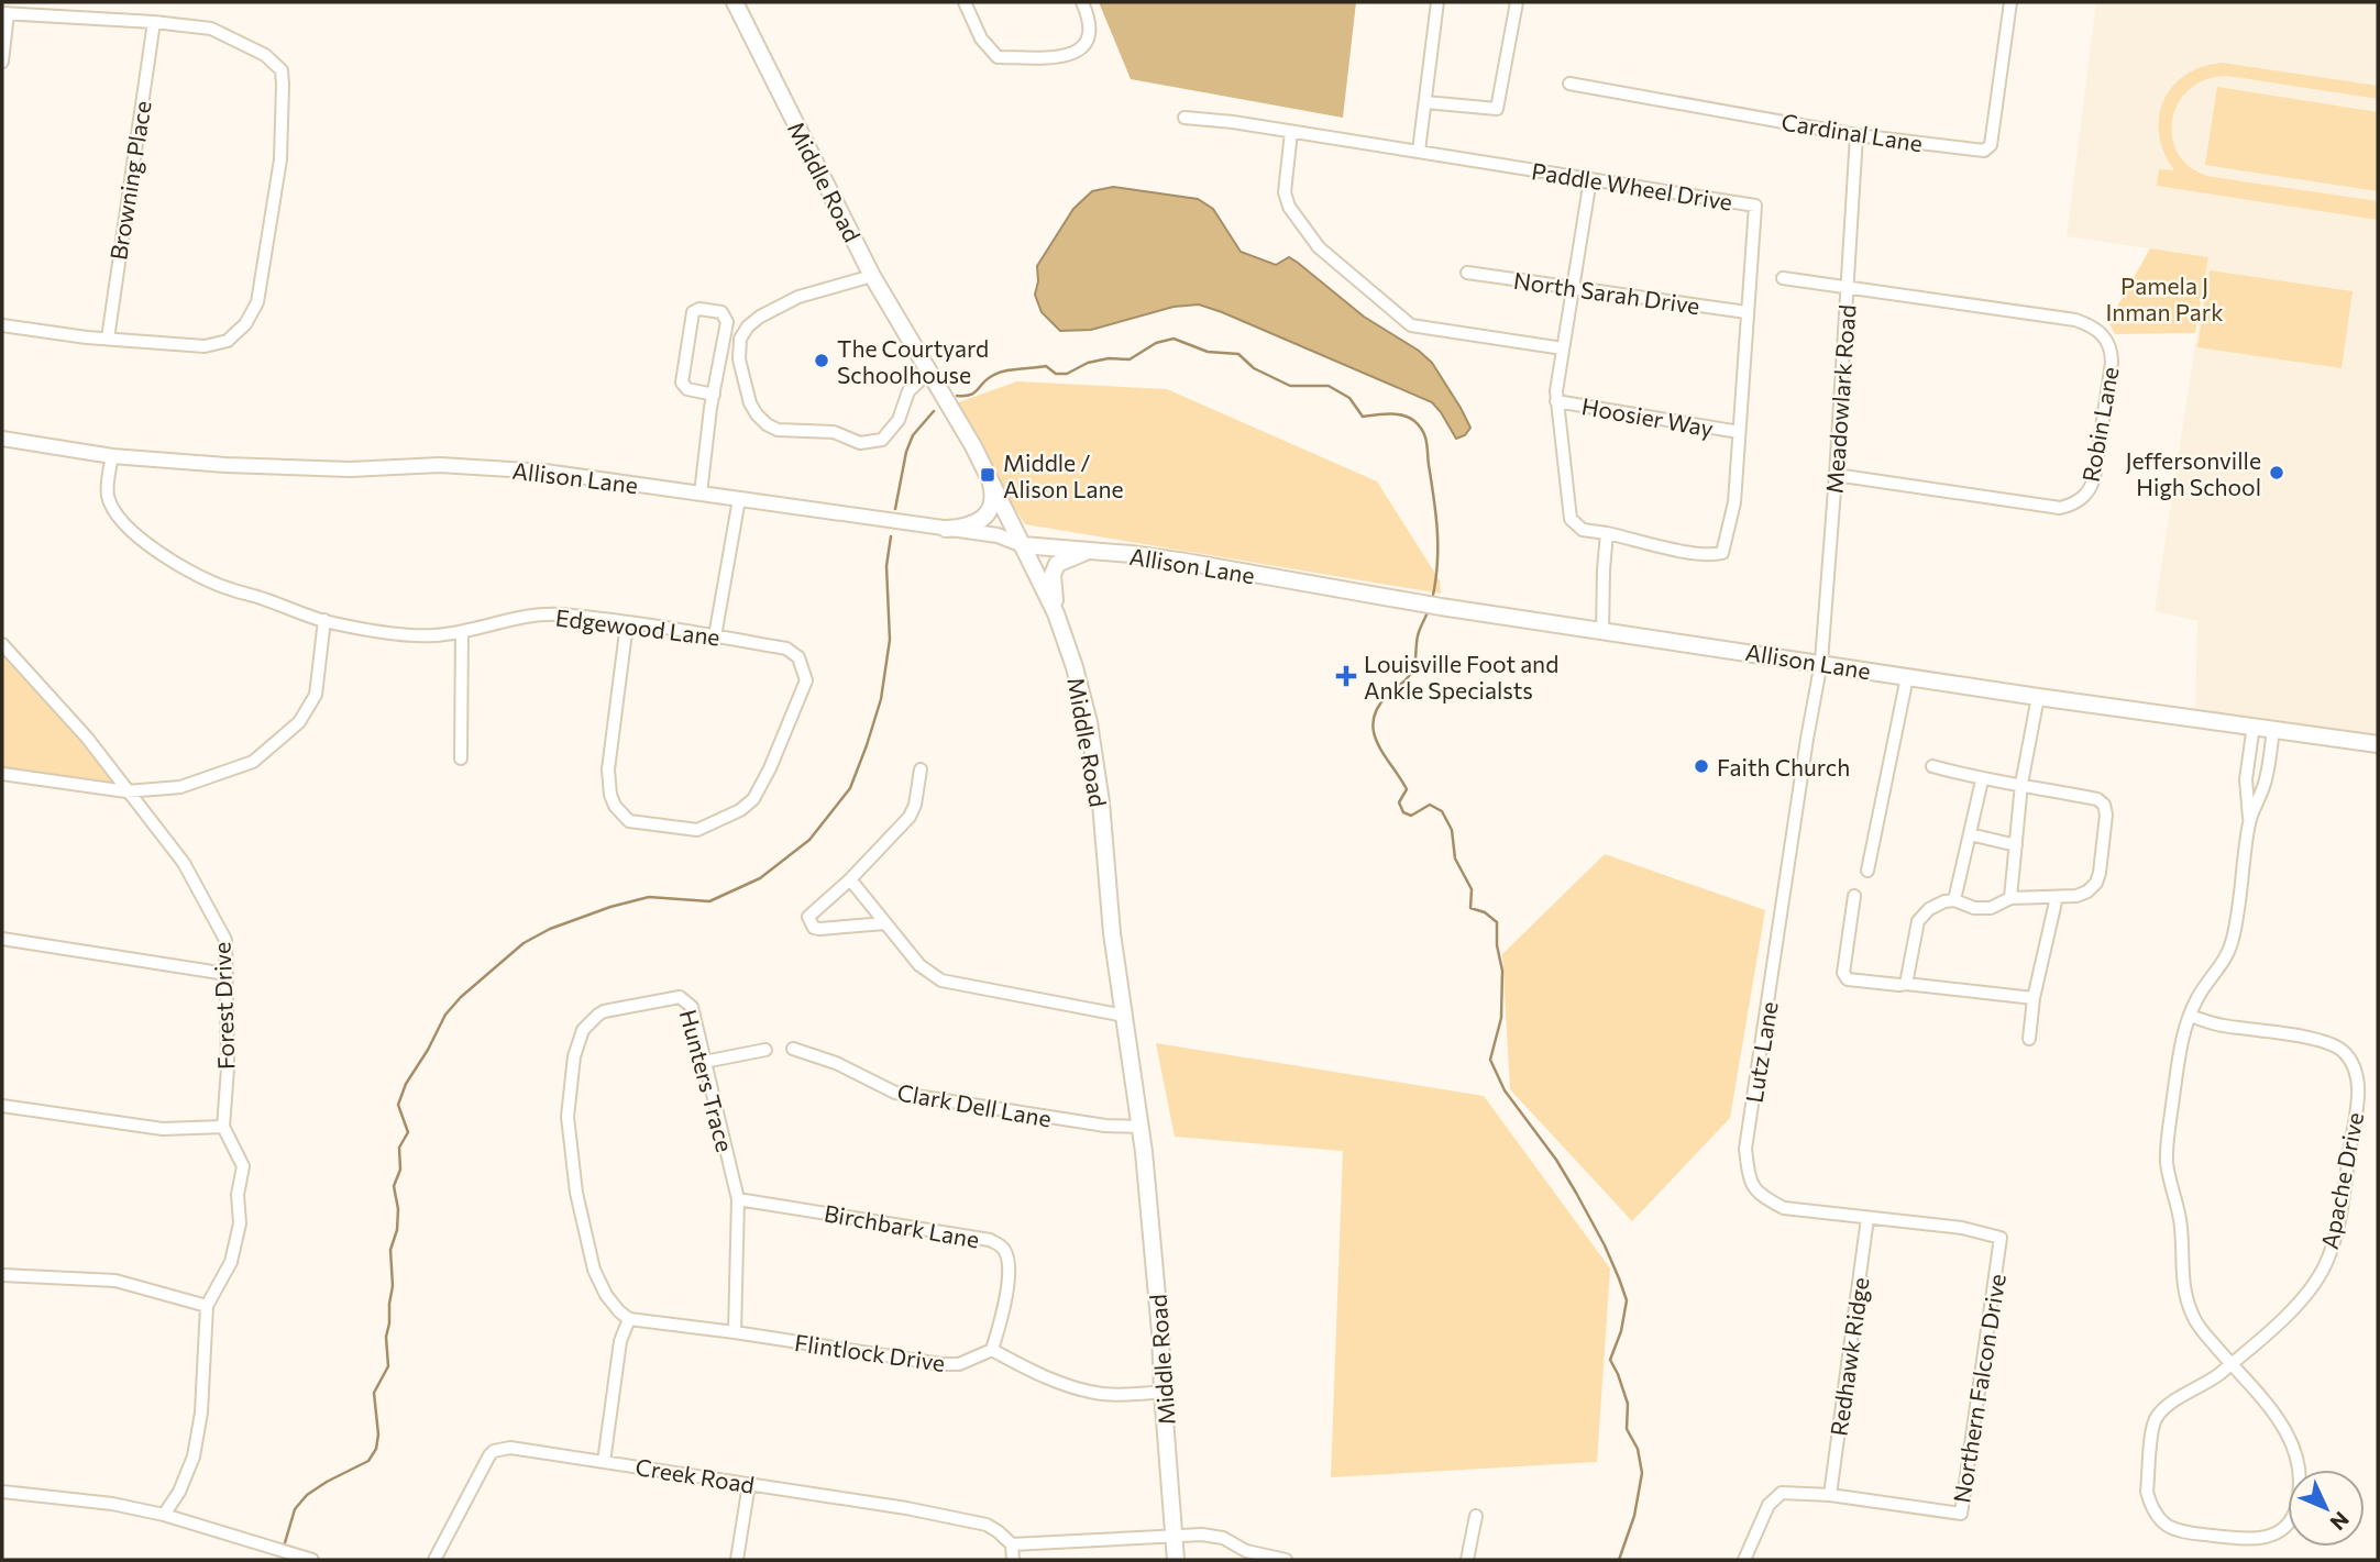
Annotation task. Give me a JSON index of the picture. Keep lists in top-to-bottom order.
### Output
{
  "streets": {
    "main road": ["Middle Road", "Allison Lane"],
    "street": [
      "Cardinal Lane",
      "Browning Place",
      "Paddle Wheel Drive",
      "North Sarah Drive",
      "Meadowlark Road",
      "Hoosier Way",
      "Robin Lane",
      "Edgewood Lane",
      "Forest Drive",
      "Lutz Lane",
      "Hunters Trace",
      "Clark Dell Lane",
      "Apache Drive",
      "Birchbark Lane",
      "Flintlock Drive",
      "Redhawk Ridge",
      "Northern Falcon Drive",
      "Creek Road"
    ]
  },
  "crossings": [
    ["Cardinal Lane", "Meadowlark Road"],
    ["Middle Road", "Allison Lane"],
    ["Middle Road", "Clark Dell Lane"],
    ["Paddle Wheel Drive", "North Sarah Drive"],
    ["Paddle Wheel Drive", "Hoosier Way"],
    ["Meadowlark Road", "Robin Lane"],
    ["Meadowlark Road", "Allison Lane"],
    ["Meadowlark Road", "Lutz Lane"],
    ["Allison Lane", "Edgewood Lane"],
    ["Allison Lane", "Lutz Lane"],
    ["Lutz Lane", "Redhawk Ridge"],
    ["Lutz Lane", "Northern Falcon Drive"],
    ["Hunters Trace", "Birchbark Lane"],
    ["Hunters Trace", "Flintlock Drive"],
    ["Birchbark Lane", "Flintlock Drive"],
    ["Redhawk Ridge", "Northern Falcon Drive"]
  ],
  "parks": ["Pamela J Inman Park"],
  "places": {
    "other": ["The Courtyard Schoolhouse", "Jeffersonville High School", "Faith Church"],
    "transit": ["Middle / Alison Lane"],
    "health": ["Louisville Foot and Ankle Specialsts"]
  },
  "north": "bottom right"
}
